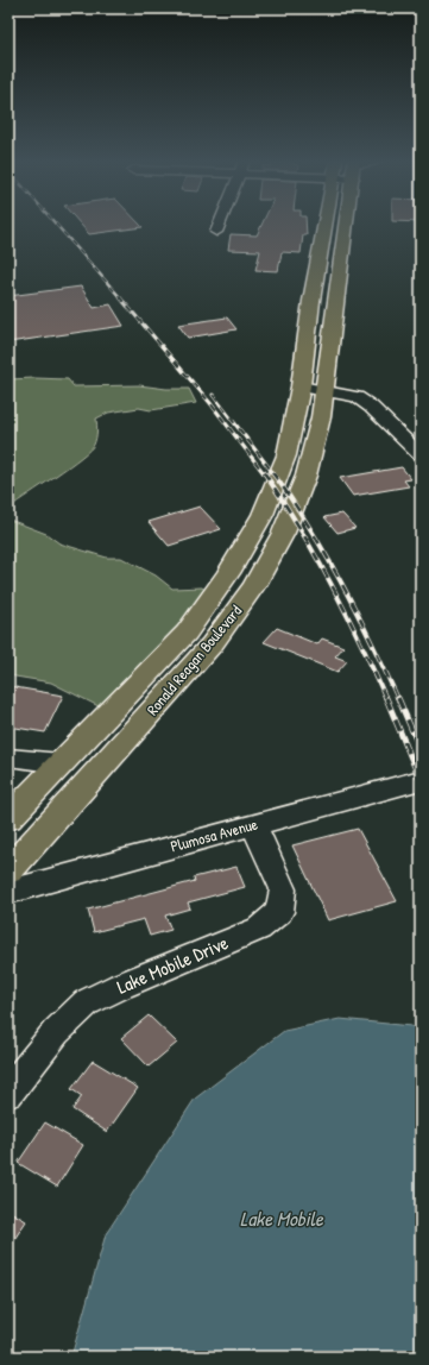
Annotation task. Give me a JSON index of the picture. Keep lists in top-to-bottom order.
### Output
{
  "streets": {
    "main road": ["Ronald Reagan Boulevard"],
    "street": ["Plumosa Avenue", "Lake Mobile Drive"]
  },
  "crossings": [
    ["Plumosa Avenue", "Lake Mobile Drive"]
  ],
  "water": ["Lake Mobile"]
}
